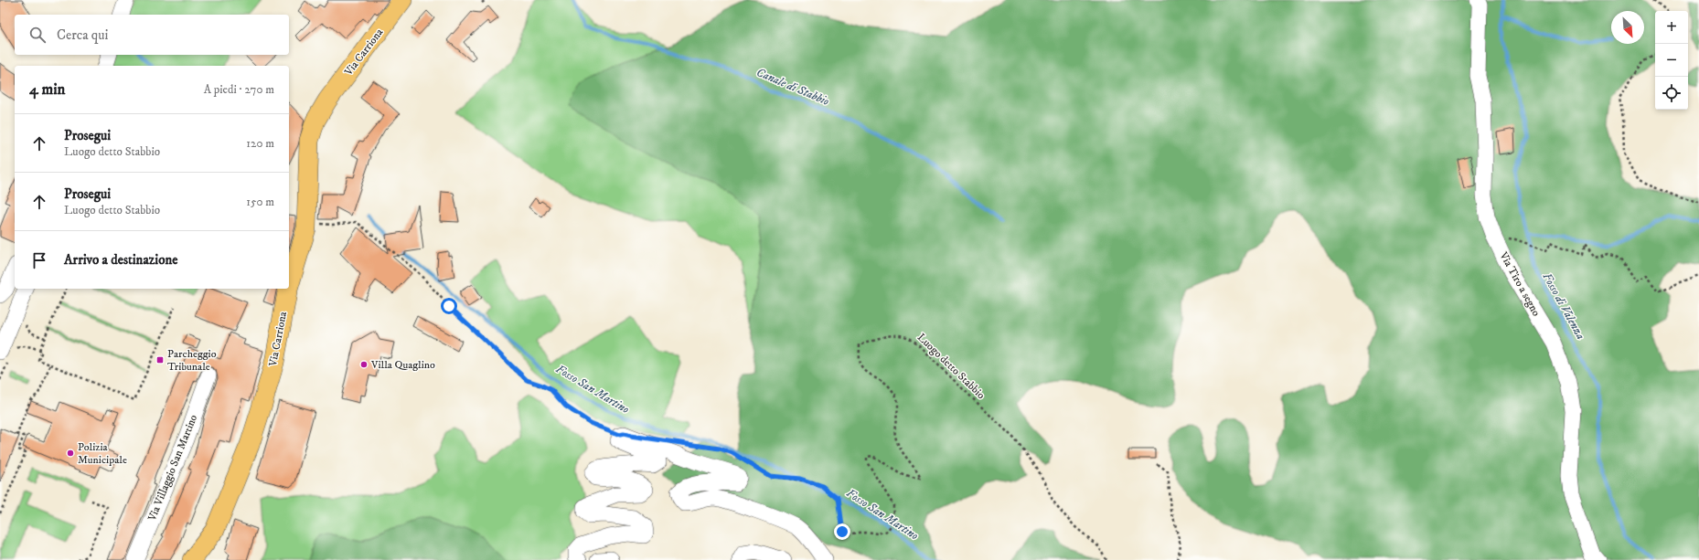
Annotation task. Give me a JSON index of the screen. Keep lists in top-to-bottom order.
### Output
{
  "streets": {
    "main road": ["Via Carriona"],
    "street": ["Via Tiro a segno", "Via Villaggio San Martino"],
    "path": ["Luogo detto Stabbio"]
  },
  "water": ["Canale di Stabbio", "Fosso di Valenza", "Fosso San Martino"],
  "places": {
    "transit": ["Parcheggio Tribunale"],
    "other": ["Villa Quaglino", "Polizia Municipale"]
  },
  "north": "bottom right",
  "page": {
    "map_buttons": ["+", "−"],
    "search": "Cerca qui",
    "heading": ["4 min", "A piedi · 270 m"],
    "list": [
      ["Prosegui", "Luogo detto Stabbio", "120 m"],
      ["Prosegui", "Luogo detto Stabbio", "150 m"],
      "Arrivo a destinazione"
    ]
  }
}
